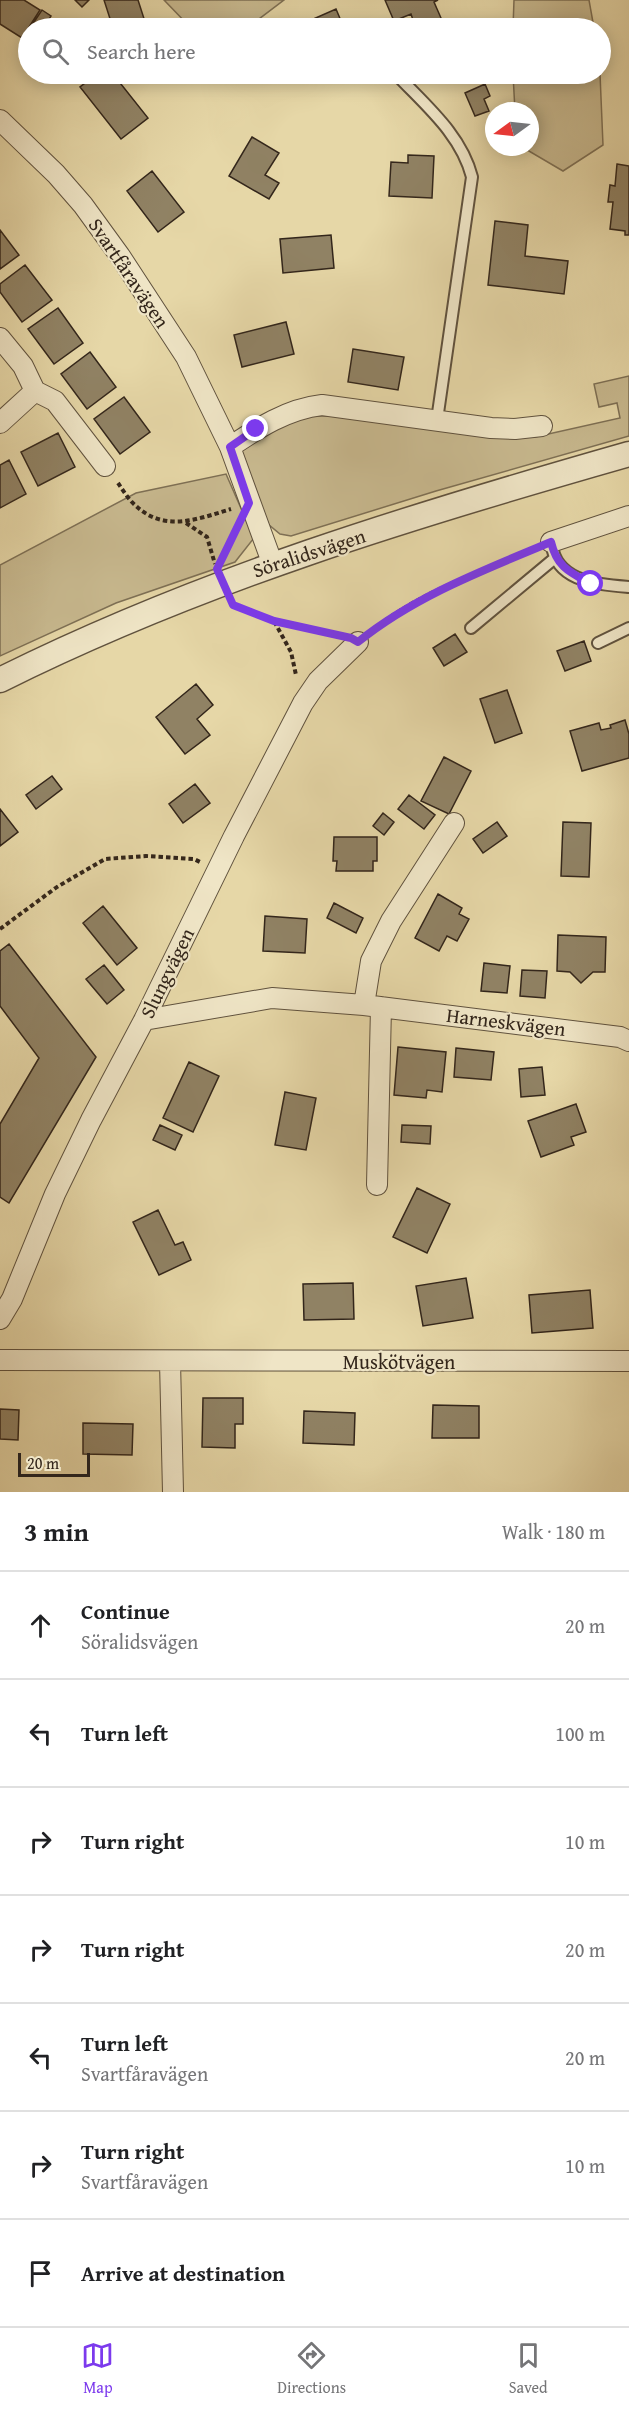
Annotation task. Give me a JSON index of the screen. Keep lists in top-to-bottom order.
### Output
{
  "streets": {
    "street": [
      "Svartfåravägen",
      "Söralidsvägen",
      "Slungvägen",
      "Harneskvägen",
      "Muskötvägen"
    ]
  },
  "crossings": [
    ["Svartfåravägen", "Söralidsvägen"],
    ["Slungvägen", "Harneskvägen"]
  ],
  "scale_bar": "20 m",
  "north": "left",
  "page": {
    "search": "Search here",
    "scale": "20 m",
    "heading": ["3 min", "Walk · 180 m"],
    "list": [
      ["Continue", "Söralidsvägen", "20 m"],
      ["Turn left", "100 m"],
      ["Turn right", "10 m"],
      ["Turn right", "20 m"],
      ["Turn left", "Svartfåravägen", "20 m"],
      ["Turn right", "Svartfåravägen", "10 m"],
      "Arrive at destination"
    ],
    "nav": ["Map", "Directions", "Saved"]
  }
}
